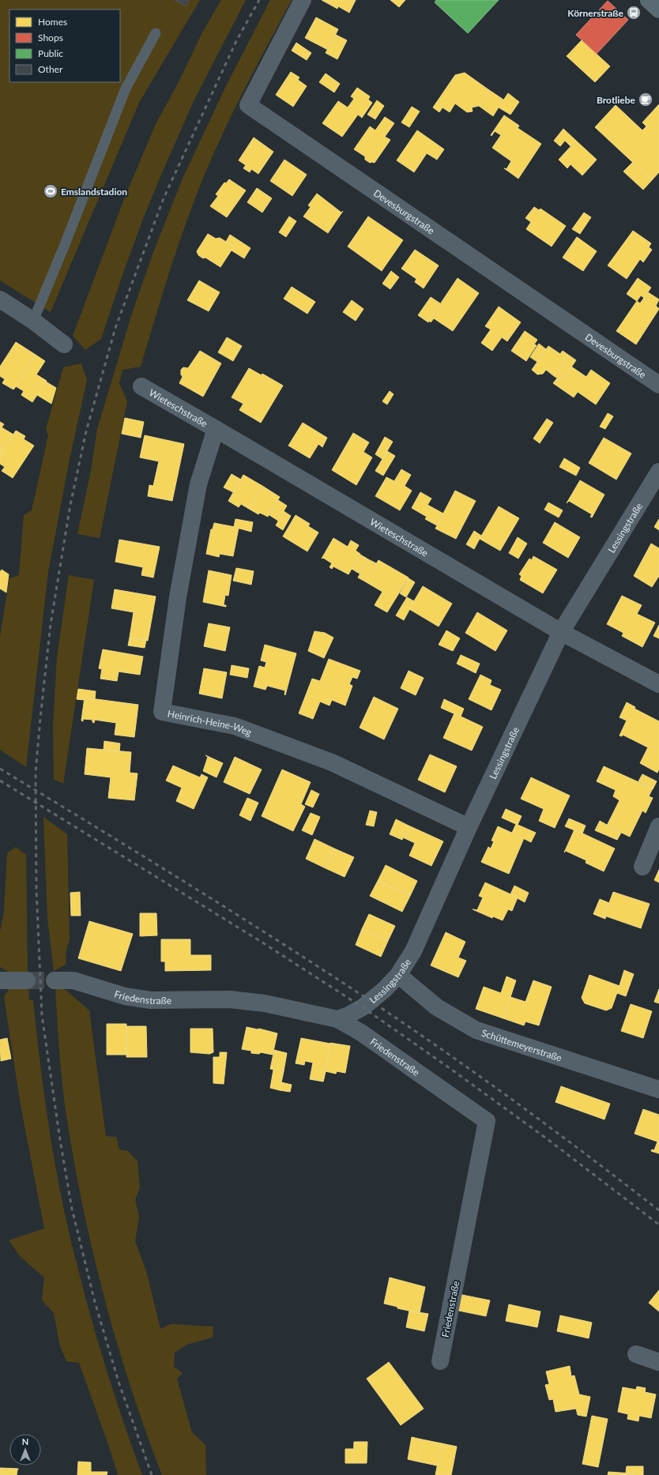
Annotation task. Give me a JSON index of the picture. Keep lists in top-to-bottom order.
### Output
{
  "streets": {
    "street": [
      "Devesburgstraße",
      "Wieteschstraße",
      "Lessingstraße",
      "Heinrich-Heine-Weg",
      "Friedenstraße",
      "Schüttemeyerstraße"
    ]
  },
  "crossings": [
    ["Wieteschstraße", "Lessingstraße"],
    ["Wieteschstraße", "Heinrich-Heine-Weg"],
    ["Lessingstraße", "Heinrich-Heine-Weg"],
    ["Lessingstraße", "Friedenstraße"],
    ["Lessingstraße", "Schüttemeyerstraße"]
  ],
  "places": {
    "bus stop": ["Körnerstraße"],
    "cafe": ["Brotliebe"],
    "sports": ["Emslandstadion"]
  },
  "legend": [
    "Homes",
    "Shops",
    "Public",
    "Other"
  ],
  "north": "top"
}
